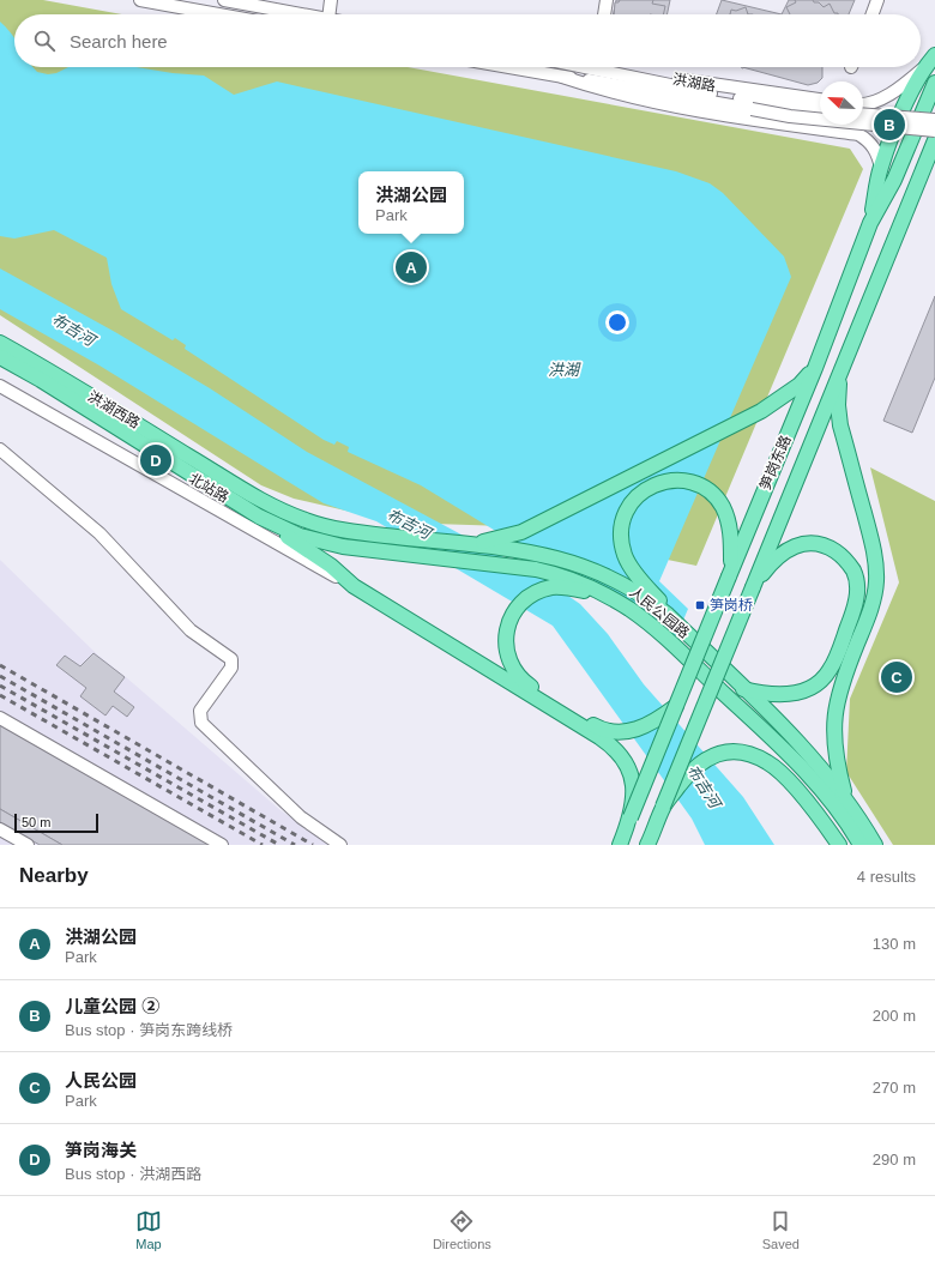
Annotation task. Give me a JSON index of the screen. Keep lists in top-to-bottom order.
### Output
{
  "streets": {
    "main road": ["洪湖西路", "笋岗东路", "人民公园路"],
    "street": ["洪湖路", "北站路"]
  },
  "crossings": [
    ["洪湖西路", "人民公园路"]
  ],
  "water": ["布吉河", "洪湖"],
  "places": {
    "transit": ["笋岗桥"]
  },
  "scale_bar": "50 m",
  "north": "top left",
  "page": {
    "search": "Search here",
    "pins": [
      "B",
      "A",
      "D",
      "C"
    ],
    "popup": ["洪湖公园", "Park"],
    "scale": "50 m",
    "heading": ["Nearby", "4 results"],
    "list": [
      {
        "mark": "A",
        "name": "洪湖公园",
        "note": "Park",
        "value": "130 m"
      },
      {
        "mark": "B",
        "name": "儿童公园 ②",
        "note": "Bus stop · 笋岗东跨线桥",
        "value": "200 m"
      },
      {
        "mark": "C",
        "name": "人民公园",
        "note": "Park",
        "value": "270 m"
      },
      {
        "mark": "D",
        "name": "笋岗海关",
        "note": "Bus stop · 洪湖西路",
        "value": "290 m"
      }
    ],
    "nav": ["Map", "Directions", "Saved"]
  }
}
